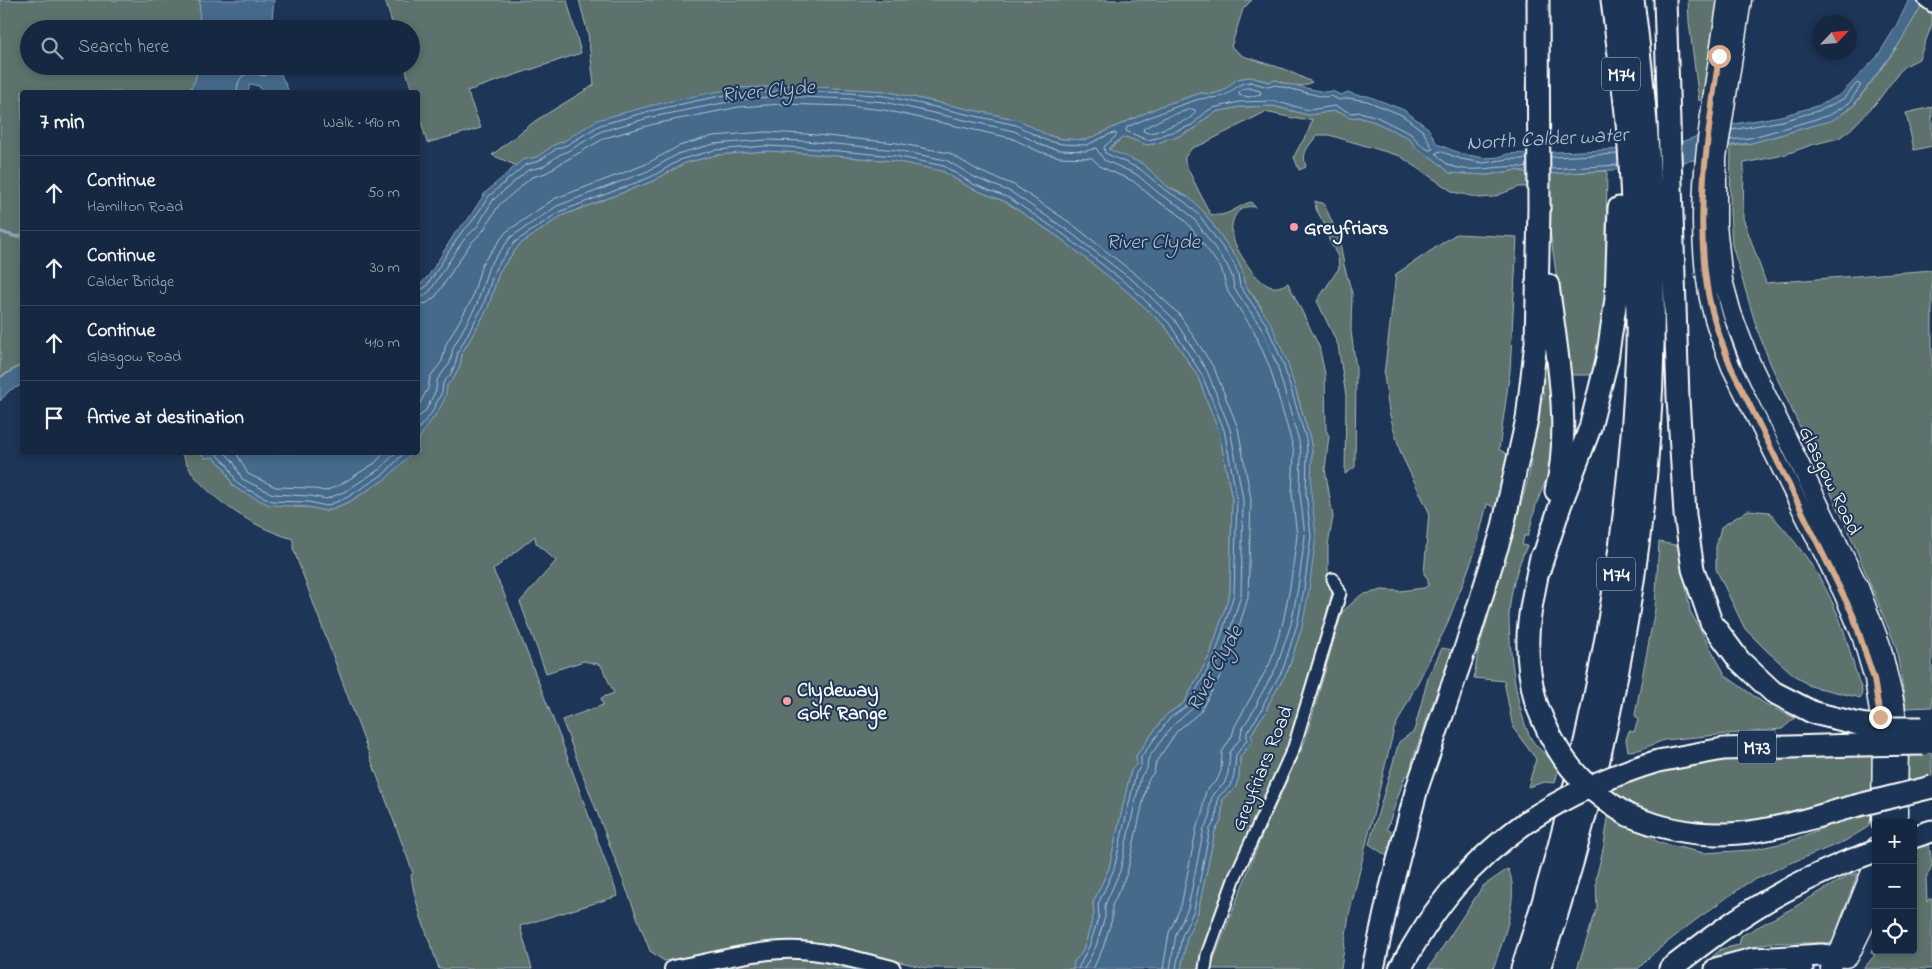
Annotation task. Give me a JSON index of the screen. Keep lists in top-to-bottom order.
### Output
{
  "streets": {
    "highway": ["M74", "M73"],
    "main road": ["Glasgow Road"],
    "street": ["Greyfriars Road"]
  },
  "water": ["River Clyde", "North Calder water"],
  "places": ["Greyfriars", "Clydeway Golf Range"],
  "north": "top right",
  "page": {
    "search": "Search here",
    "heading": ["7 min", "Walk · 490 m"],
    "list": [
      ["Continue", "Hamilton Road", "50 m"],
      ["Continue", "Calder Bridge", "30 m"],
      ["Continue", "Glasgow Road", "410 m"],
      "Arrive at destination"
    ],
    "map_buttons": ["+", "−"]
  }
}
